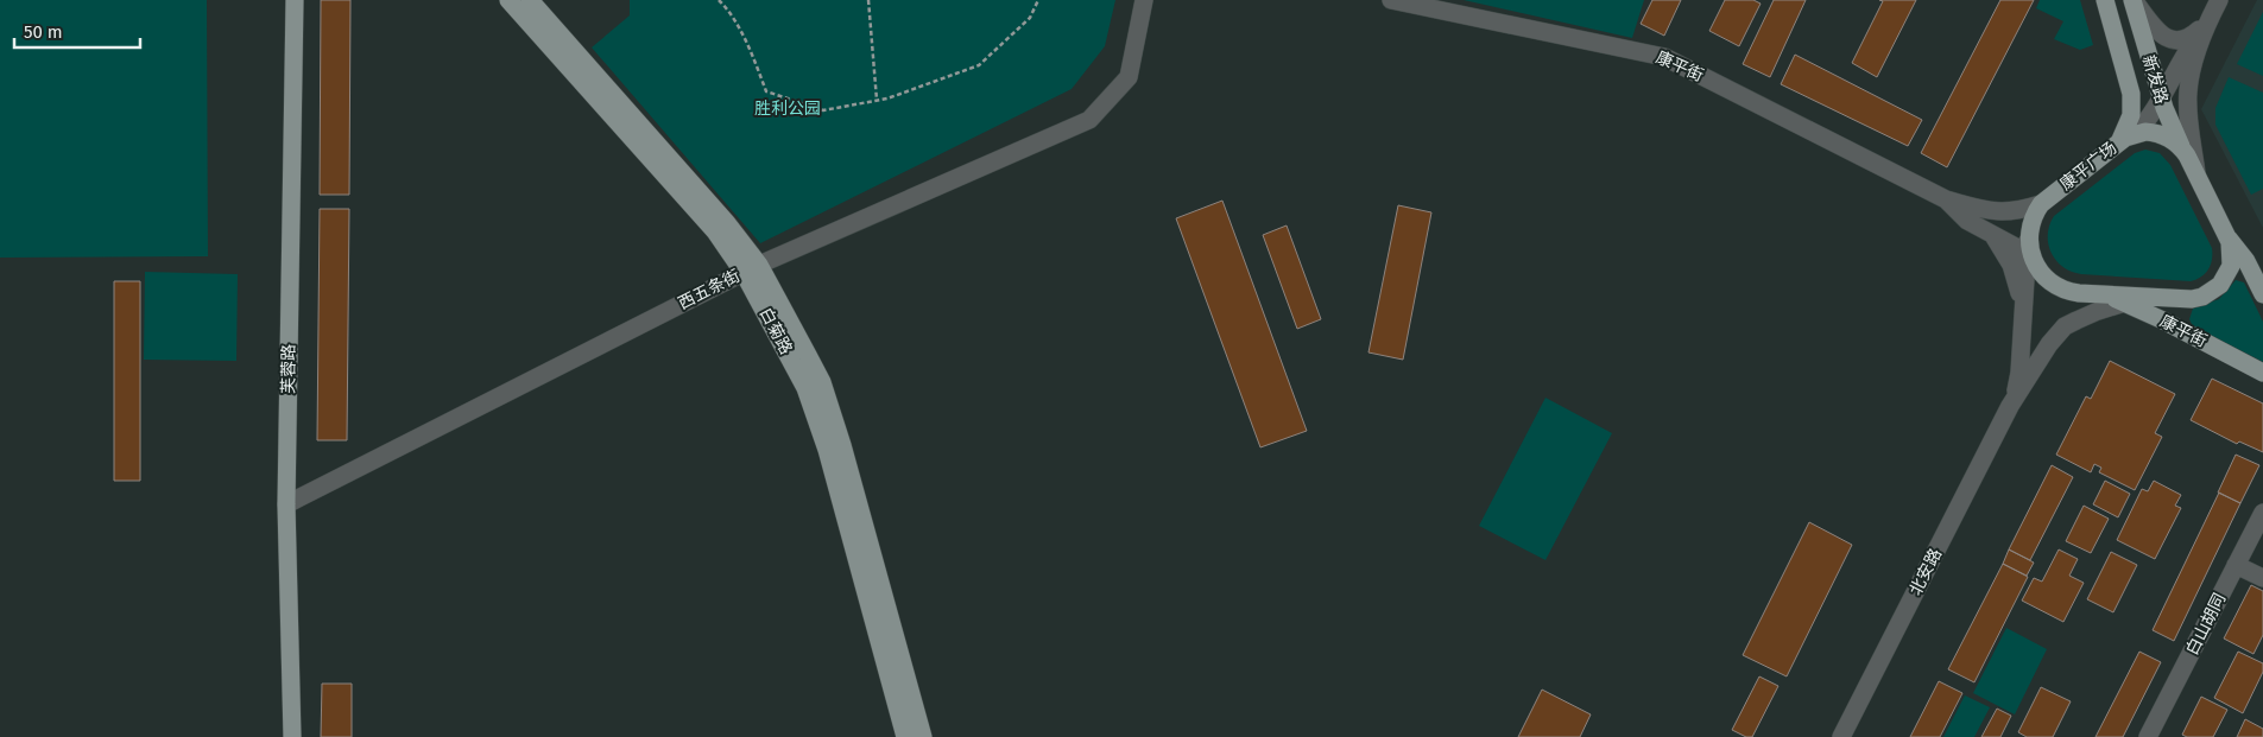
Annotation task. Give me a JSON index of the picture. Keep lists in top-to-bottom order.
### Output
{
  "streets": {
    "main road": [
      "康平街",
      "新发路",
      "康平广场",
      "白菊路",
      "芙蓉路"
    ],
    "street": ["西五条街", "北安路", "白山胡同"]
  },
  "crossings": [
    ["康平街", "新发路"],
    ["康平街", "康平广场"],
    ["新发路", "康平广场"],
    ["西五条街", "白菊路"],
    ["西五条街", "芙蓉路"]
  ],
  "parks": ["胜利公园"],
  "scale_bar": "50 m"
}
